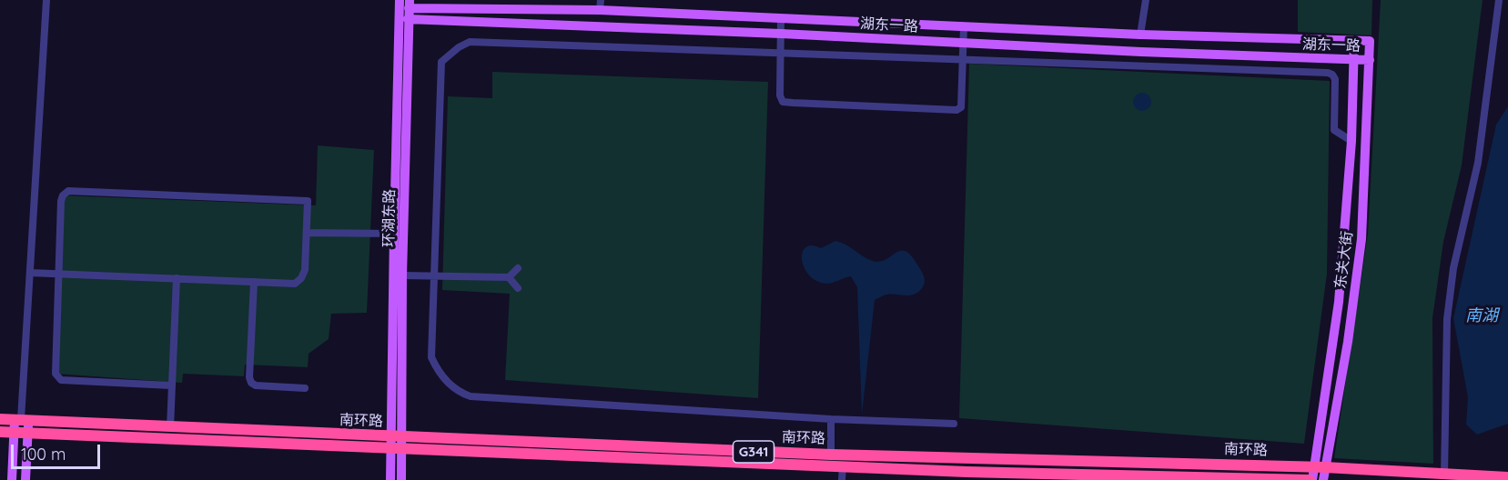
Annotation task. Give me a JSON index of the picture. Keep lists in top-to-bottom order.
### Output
{
  "streets": {
    "highway": ["南环路", "G341"],
    "main road": ["湖东一路", "环湖东路", "东关大街"]
  },
  "crossings": [
    ["湖东一路", "环湖东路"],
    ["湖东一路", "东关大街"],
    ["环湖东路", "南环路"],
    ["东关大街", "南环路"]
  ],
  "water": ["南湖"],
  "scale_bar": "100 m"
}
